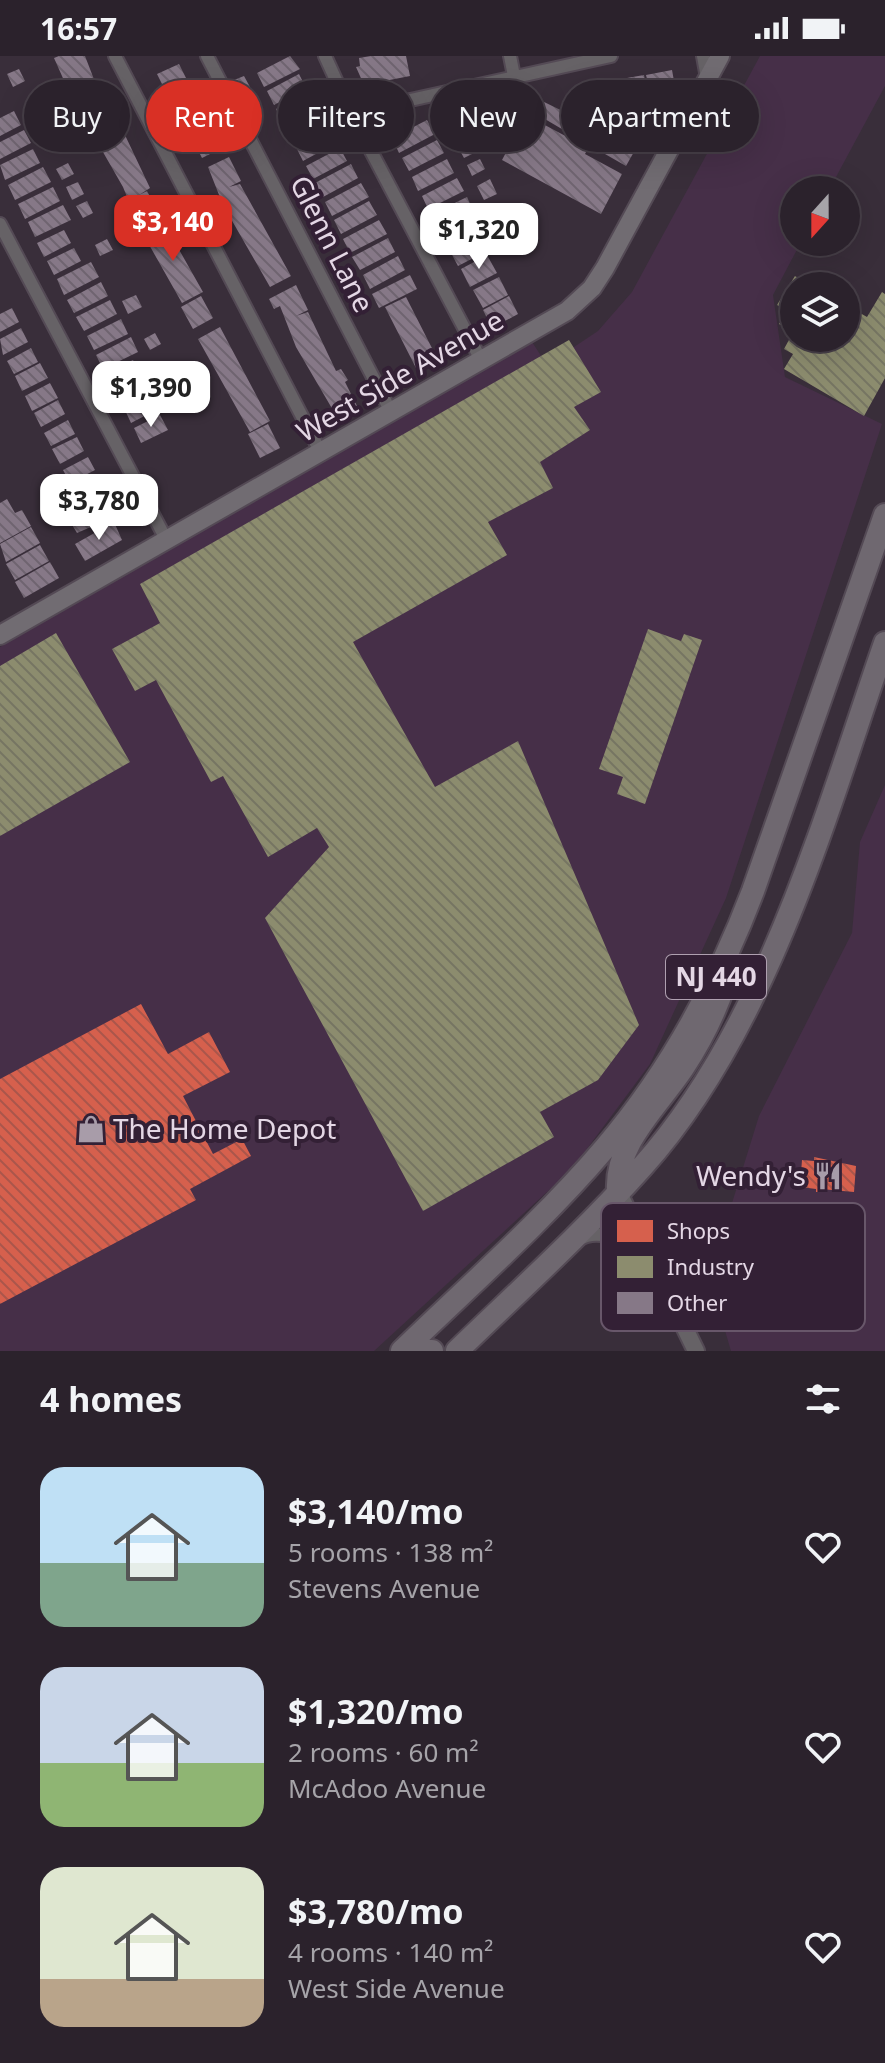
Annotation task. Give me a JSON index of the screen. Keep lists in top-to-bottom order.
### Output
{
  "streets": {
    "highway": ["NJ 440"],
    "main road": ["West Side Avenue"],
    "street": ["Glenn Lane"]
  },
  "crossings": [
    ["Glenn Lane", "West Side Avenue"]
  ],
  "places": {
    "shop": ["The Home Depot"],
    "restaurant": ["Wendy's"]
  },
  "legend": ["Shops", "Industry", "Other"],
  "north": "bottom",
  "page": {
    "status": "16:57",
    "chip": [
      "Buy",
      "Rent",
      "Filters",
      "New",
      "Apartment"
    ],
    "price": [
      "$3,140",
      "$1,320",
      "$1,390",
      "$3,780"
    ],
    "heading": "4 homes",
    "list": [
      {
        "name": "$3,140/mo",
        "note": "5 rooms · 138 m² · Stevens Avenue"
      },
      {
        "name": "$1,320/mo",
        "note": "2 rooms · 60 m² · McAdoo Avenue"
      },
      {
        "name": "$3,780/mo",
        "note": "4 rooms · 140 m² · West Side Avenue"
      }
    ]
  }
}
